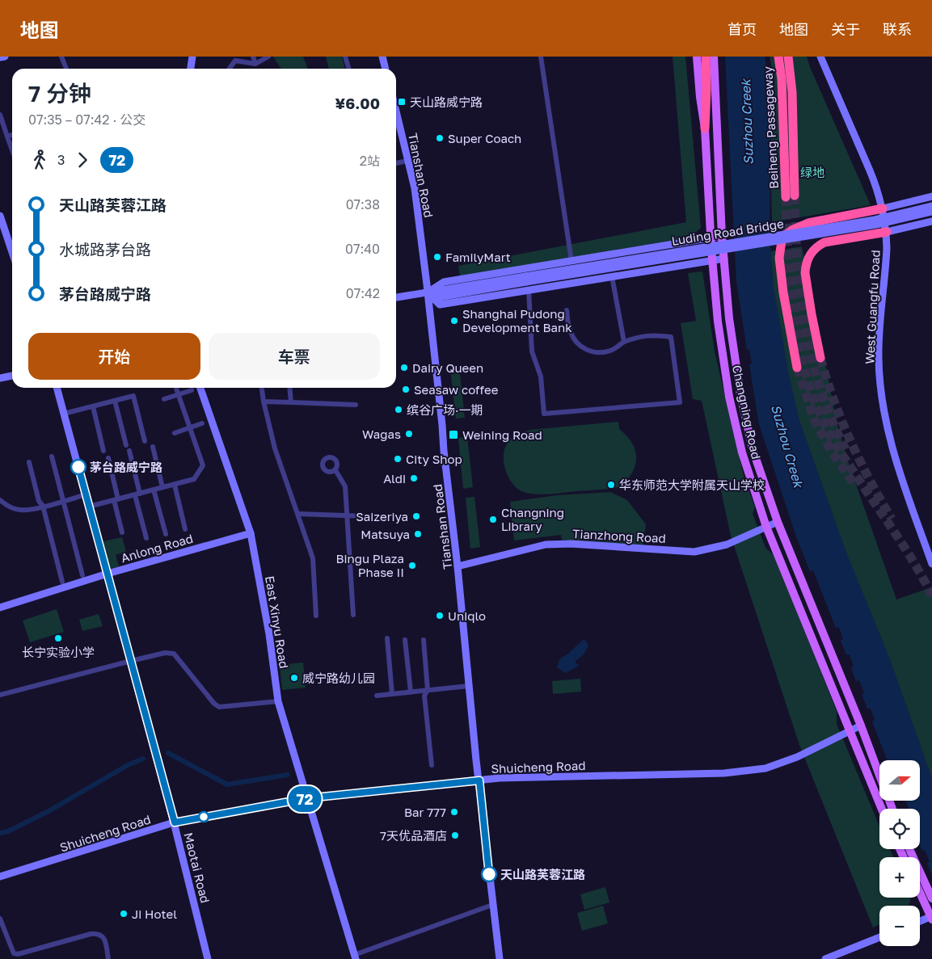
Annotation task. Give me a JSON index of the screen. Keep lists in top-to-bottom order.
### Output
{
  "streets": {
    "highway": ["Beiheng Passageway"],
    "main road": ["Changning Road"],
    "street": [
      "Tianshan Road",
      "Luding Road Bridge",
      "West Guangfu Road",
      "Tianzhong Road",
      "Anlong Road",
      "East Xinyu Road",
      "Shuicheng Road",
      "Maotai Road"
    ]
  },
  "crossings": [
    ["Tianshan Road", "Tianzhong Road"],
    ["Tianshan Road", "Shuicheng Road"],
    ["Changning Road", "Tianzhong Road"],
    ["Changning Road", "Shuicheng Road"],
    ["Anlong Road", "East Xinyu Road"],
    ["Anlong Road", "Maotai Road"],
    ["East Xinyu Road", "Shuicheng Road"],
    ["Shuicheng Road", "Maotai Road"]
  ],
  "water": ["Suzhou Creek"],
  "parks": ["绿地"],
  "places": {
    "transit": ["天山路威宁路", "Weining Road"],
    "other": [
      "Super Coach",
      "FamilyMart",
      "Shanghai Pudong Development Bank",
      "Dairy Queen",
      "Seasaw coffee",
      "缤谷广场·一期",
      "Wagas",
      "City Shop",
      "茅台路威宁路",
      "Aldi",
      "华东师范大学附属天山学校",
      "Saizeriya",
      "Changning Library",
      "Matsuya",
      "Bingu Plaza Phase II",
      "Uniqlo",
      "长宁实验小学",
      "威宁路幼儿园",
      "Bar 777",
      "7天优品酒店",
      "天山路芙蓉江路",
      "Ji Hotel"
    ]
  },
  "lines": ["bus line 72"],
  "north": "right",
  "page": {
    "header": "地图",
    "nav": [
      "首页",
      "地图",
      "关于",
      "联系"
    ],
    "on_map": "72",
    "heading": ["7 分钟", "07:35 – 07:42 · 公交", "¥6.00"],
    "legs": ["3", "72", "2站"],
    "list": [
      {
        "name": "天山路芙蓉江路",
        "value": "07:38"
      },
      {
        "name": "水城路茅台路",
        "value": "07:40"
      },
      {
        "name": "茅台路威宁路",
        "value": "07:42"
      }
    ],
    "buttons": ["开始", "车票"],
    "map_buttons": ["+", "−"]
  }
}
